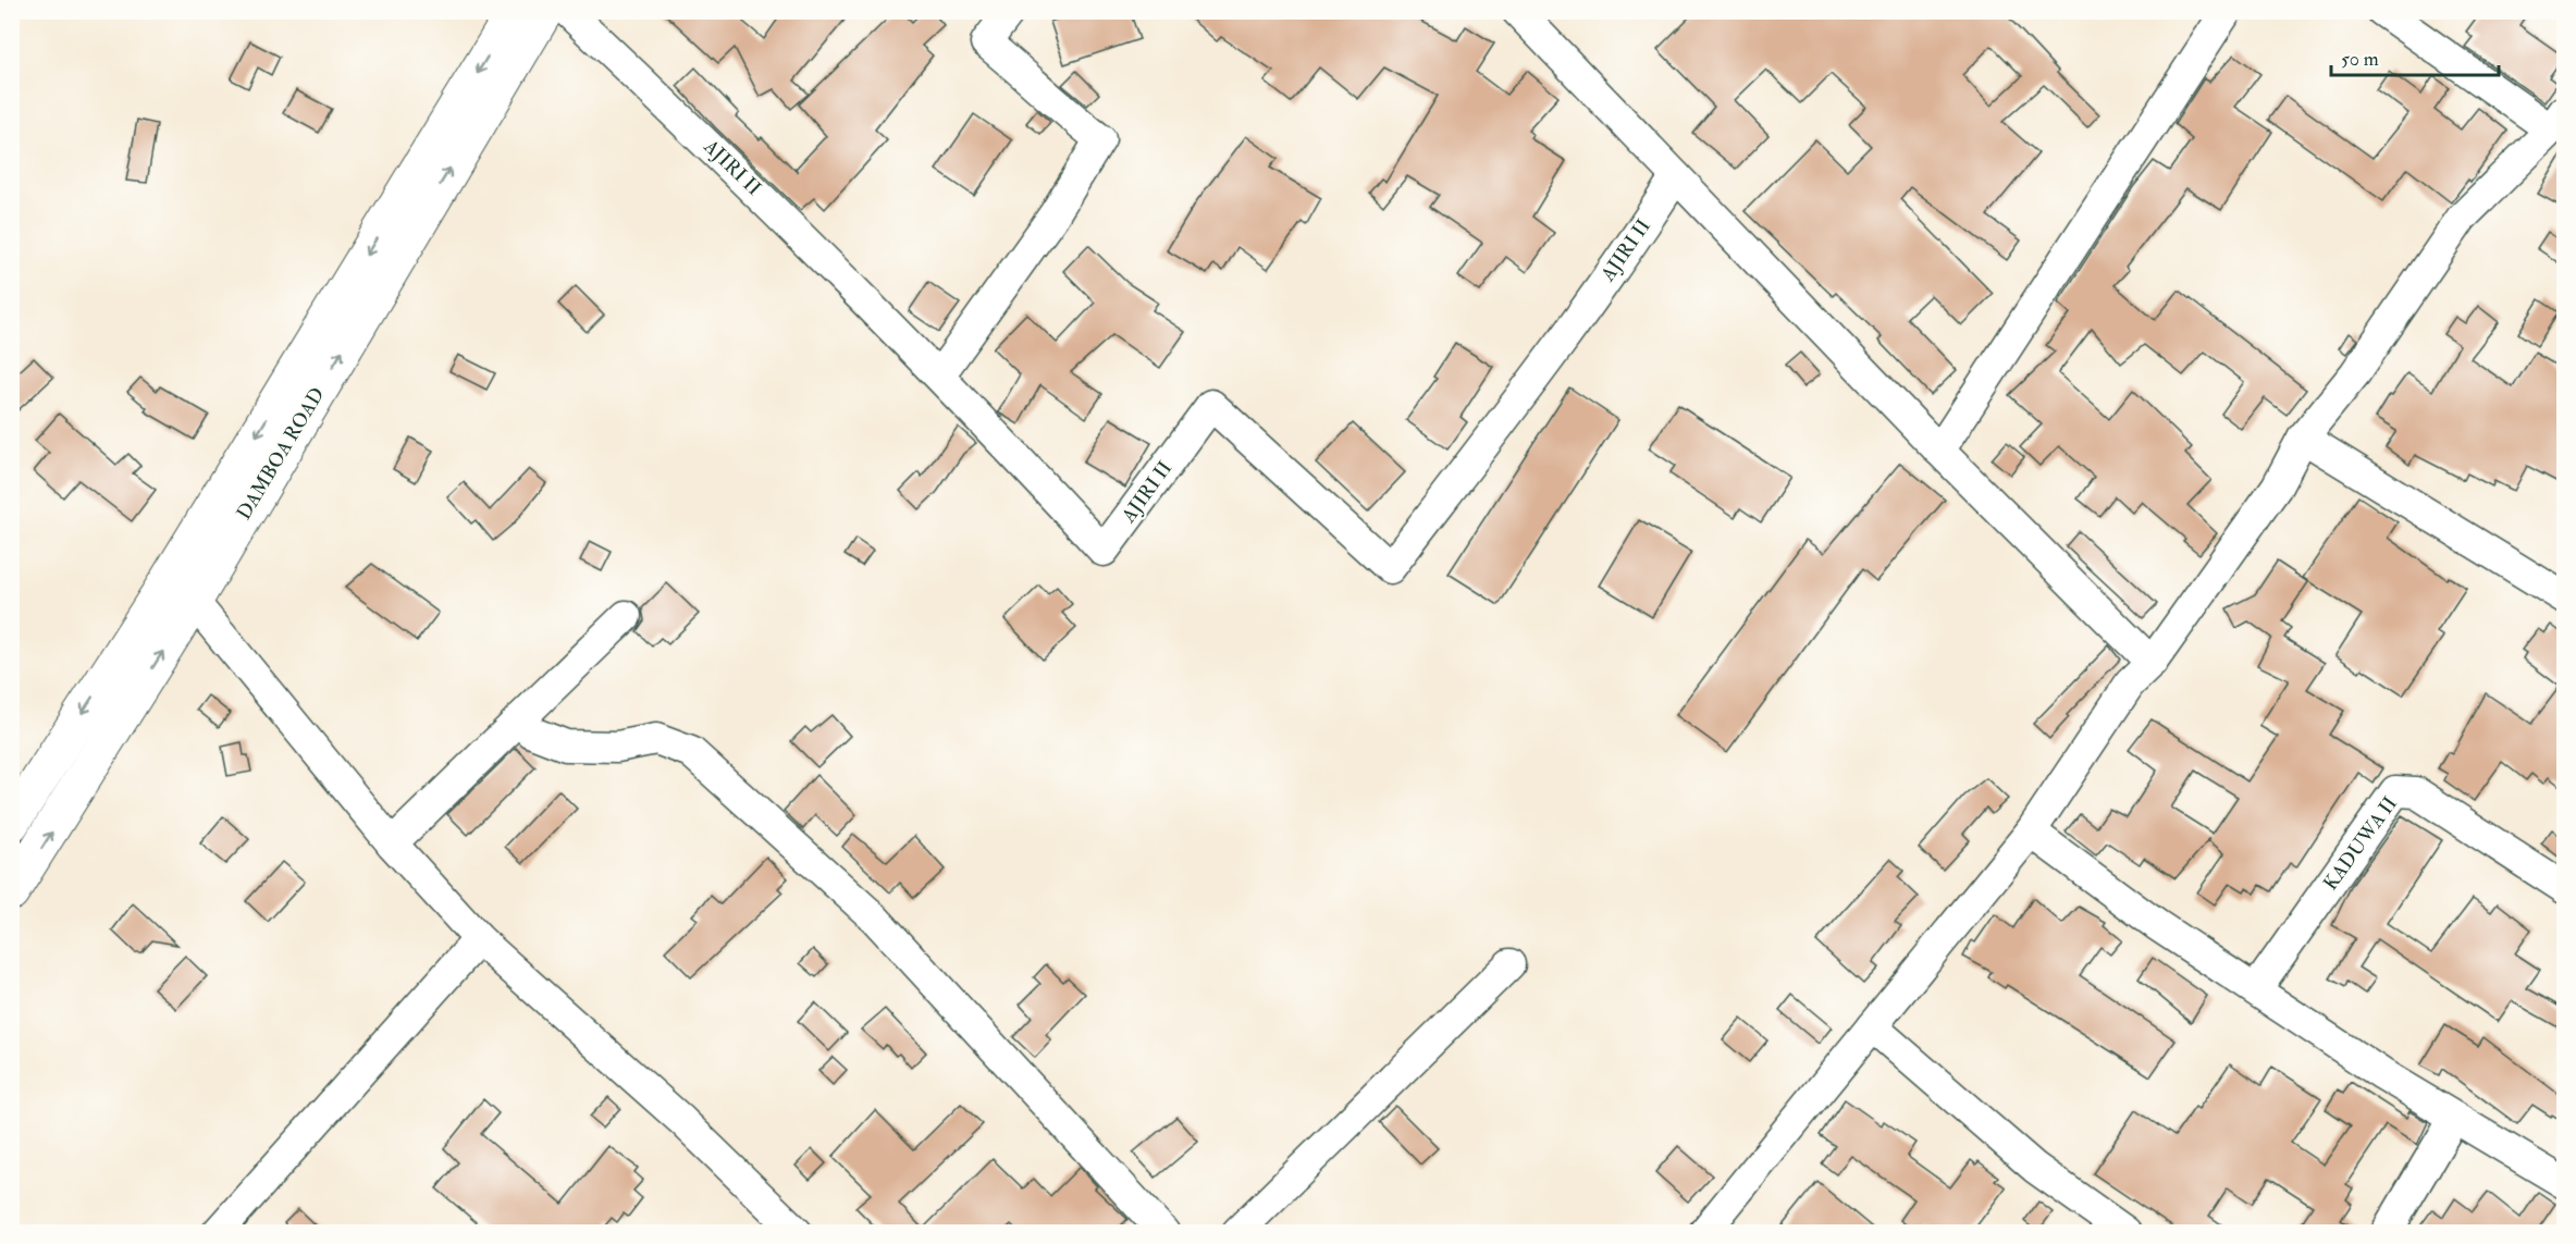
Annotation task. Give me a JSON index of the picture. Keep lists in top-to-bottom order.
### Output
{
  "streets": {
    "main road": ["DAMBOA ROAD"],
    "street": ["AJIRI II", "KADUWA II"]
  },
  "scale_bar": "50 m"
}
